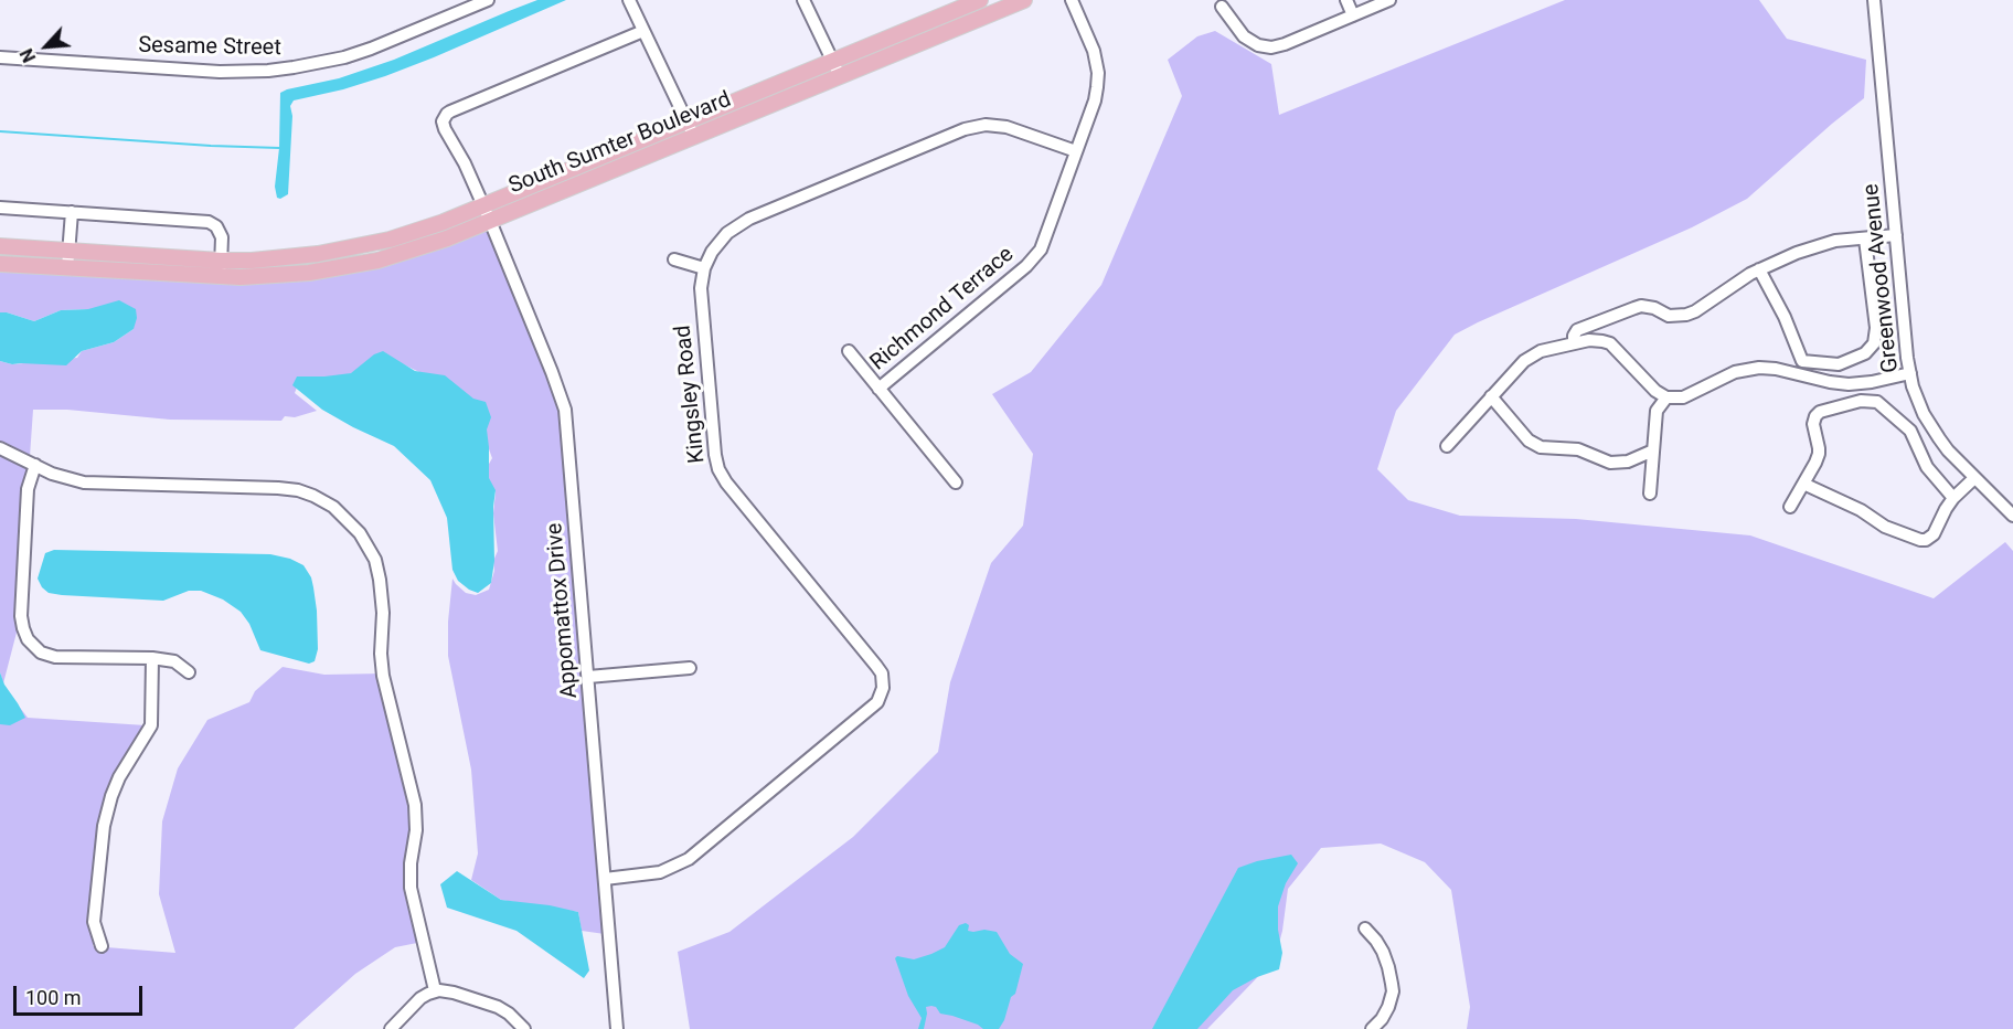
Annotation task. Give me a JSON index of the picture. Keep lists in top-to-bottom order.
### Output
{
  "streets": {
    "main road": ["South Sumter Boulevard"],
    "street": [
      "Sesame Street",
      "Greenwood Avenue",
      "Richmond Terrace",
      "Kingsley Road",
      "Appomattox Drive"
    ]
  },
  "crossings": [
    ["South Sumter Boulevard", "Appomattox Drive"],
    ["Richmond Terrace", "Kingsley Road"],
    ["Kingsley Road", "Appomattox Drive"]
  ],
  "scale_bar": "100 m",
  "north": "bottom left"
}
